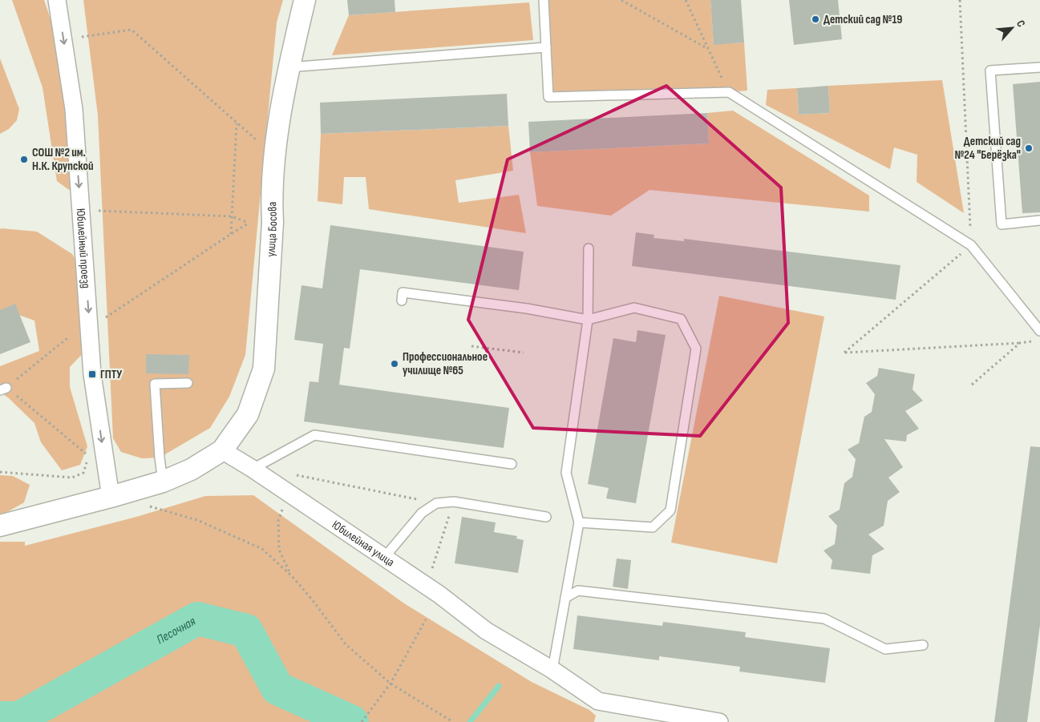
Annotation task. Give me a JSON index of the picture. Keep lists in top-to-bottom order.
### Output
{
  "streets": {
    "street": ["улица Босова", "Юбилейный проезд", "Юбилейная улица"]
  },
  "crossings": [
    ["улица Босова", "Юбилейная улица"]
  ],
  "one_way": ["Юбилейный проезд"],
  "water": ["Песочная"],
  "places": {
    "other": [
      "Детский сад №19",
      "Детский сад №24 \"Берёзка\"",
      "СОШ №2 им. Н.К. Крупской",
      "Профессиональное училище №65"
    ],
    "transit": ["ГПТУ"]
  },
  "north": "top right"
}
